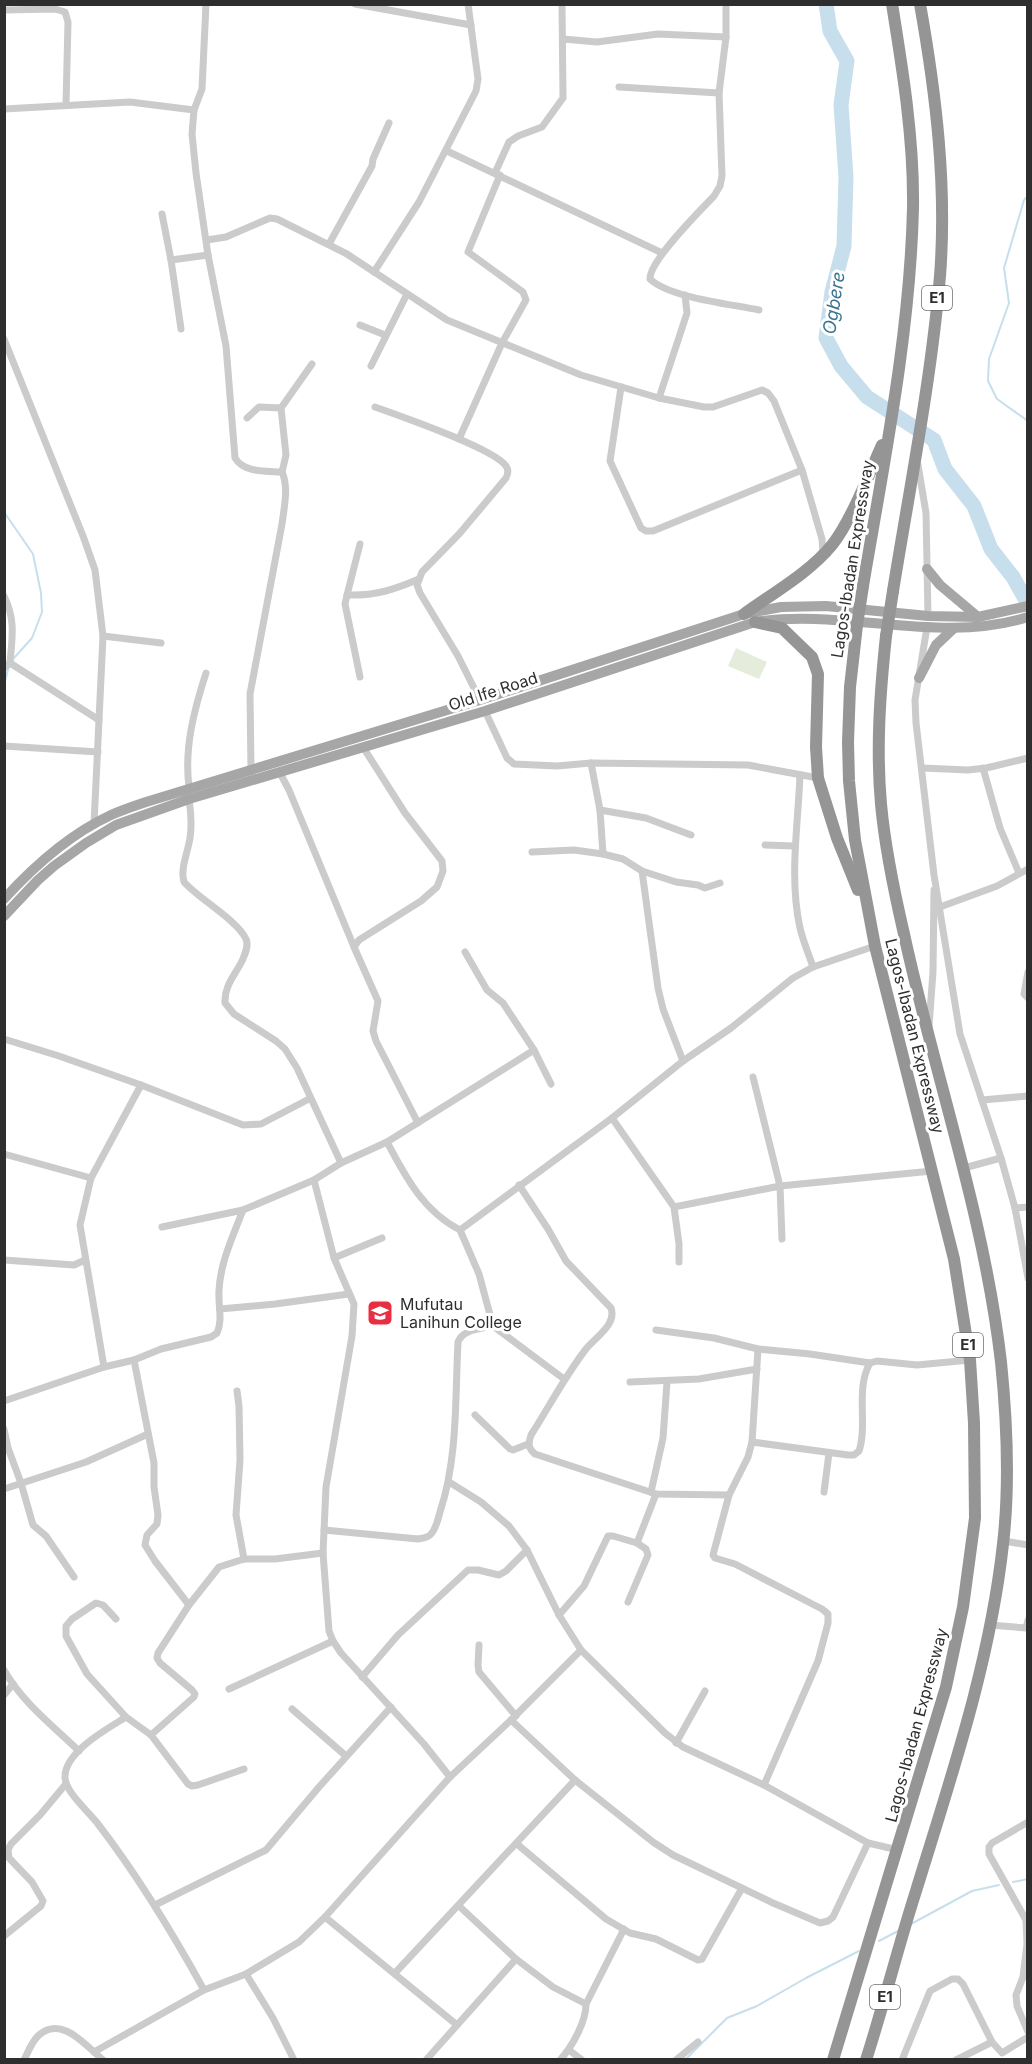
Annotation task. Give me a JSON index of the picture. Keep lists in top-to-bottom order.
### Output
{
  "streets": {
    "highway": ["E1", "Lagos-Ibadan Expressway"],
    "main road": ["Old Ife Road"]
  },
  "water": ["Ogbere"],
  "places": {
    "school or university": ["Mufutau Lanihun College"]
  }
}
